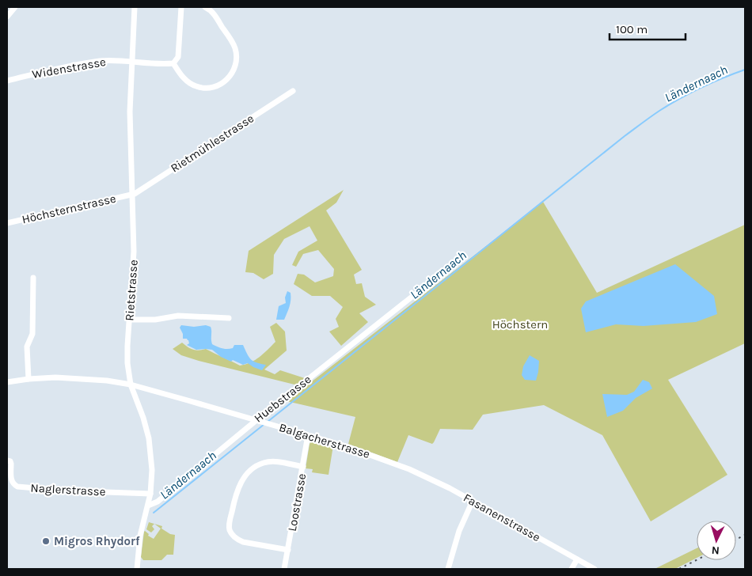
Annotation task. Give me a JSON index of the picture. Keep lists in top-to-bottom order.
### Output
{
  "streets": {
    "street": [
      "Widenstrasse",
      "Rietmühlestrasse",
      "Höchsternstrasse",
      "Rietstrasse",
      "Huebstrasse",
      "Balgacherstrasse",
      "Naglerstrasse",
      "Loostrasse",
      "Fasanenstrasse"
    ]
  },
  "crossings": [
    ["Widenstrasse", "Rietstrasse"],
    ["Rietmühlestrasse", "Höchsternstrasse"],
    ["Rietmühlestrasse", "Rietstrasse"],
    ["Höchsternstrasse", "Rietstrasse"],
    ["Rietstrasse", "Huebstrasse"],
    ["Rietstrasse", "Balgacherstrasse"],
    ["Rietstrasse", "Naglerstrasse"],
    ["Huebstrasse", "Balgacherstrasse"],
    ["Balgacherstrasse", "Loostrasse"],
    ["Balgacherstrasse", "Fasanenstrasse"]
  ],
  "water": ["Ländernaach"],
  "parks": ["Höchstern"],
  "places": ["Migros Rhydorf"],
  "scale_bar": "100 m",
  "north": "bottom"
}
